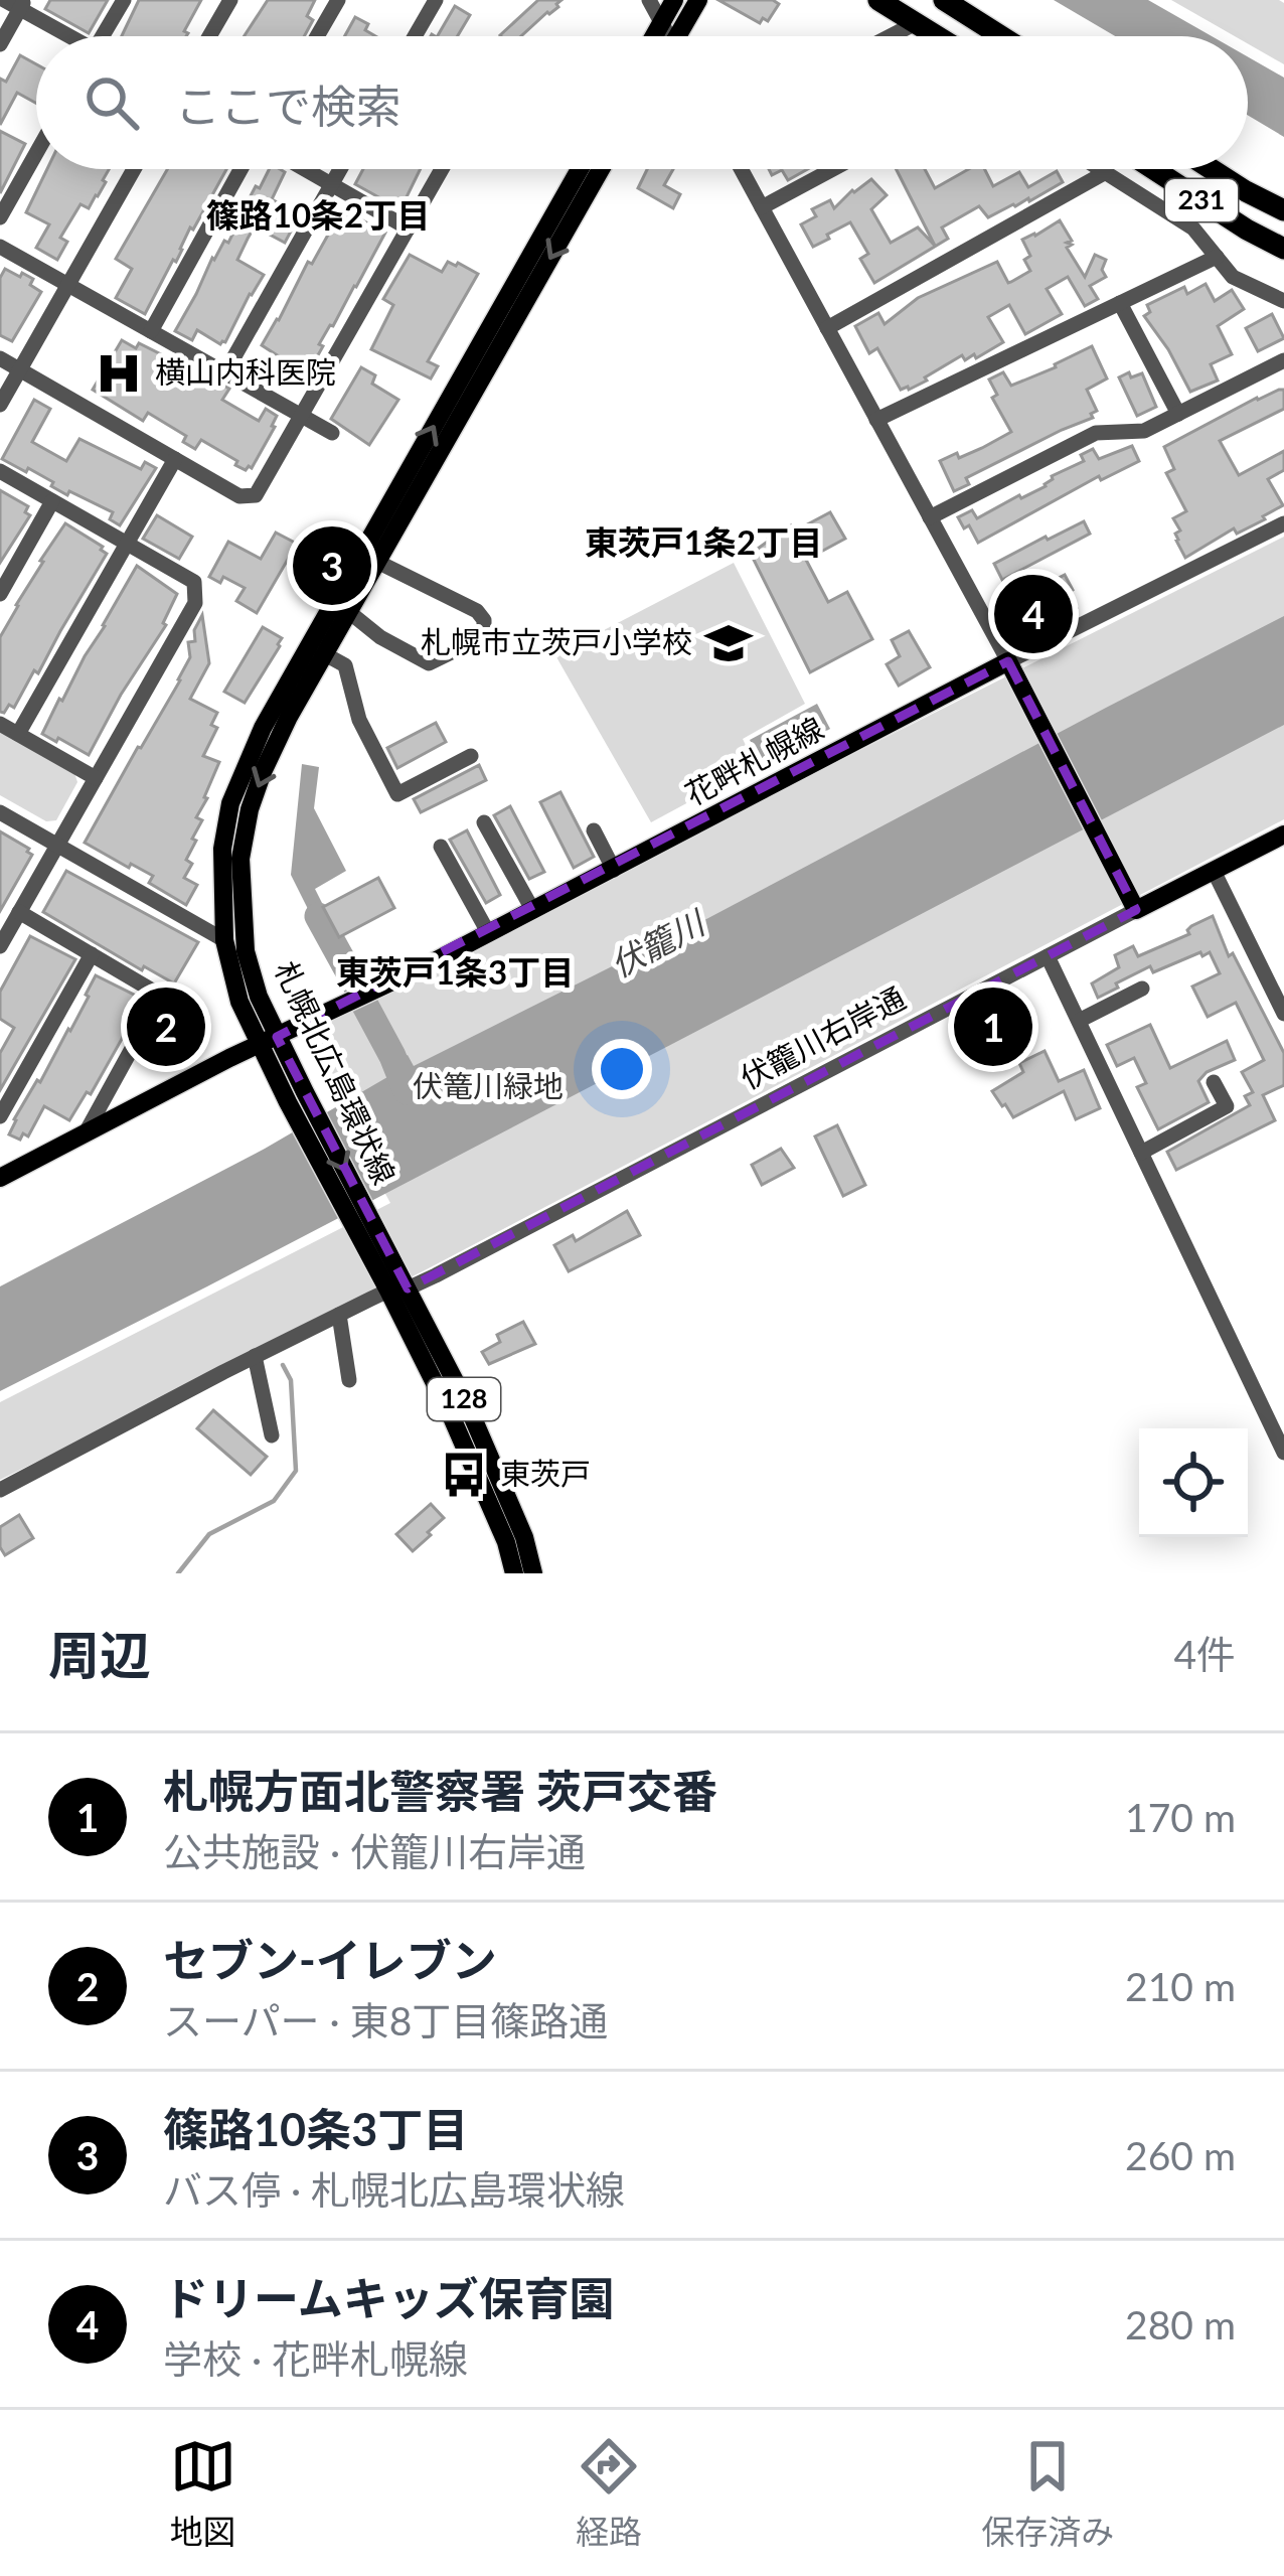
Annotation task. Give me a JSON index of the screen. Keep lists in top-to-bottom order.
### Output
{
  "streets": {
    "highway": ["231"],
    "main road": [
      "花畔札幌線",
      "伏籠川右岸通",
      "札幌北広島環状線",
      "128"
    ]
  },
  "crossings": [
    ["花畔札幌線", "札幌北広島環状線"],
    ["伏籠川右岸通", "札幌北広島環状線"]
  ],
  "districts": ["篠路10条2丁目", "東茨戸1条2丁目", "東茨戸1条3丁目"],
  "water": ["伏籠川"],
  "parks": ["伏篭川緑地"],
  "places": {
    "hospital": ["横山内科医院"],
    "school or university": ["札幌市立茨戸小学校"],
    "bus stop": ["東茨戸"]
  },
  "page": {
    "search": "ここで検索",
    "pins": [
      "3",
      "4",
      "1",
      "2"
    ],
    "heading": ["周辺", "4件"],
    "list": [
      {
        "mark": "1",
        "name": "札幌方面北警察署 茨戸交番",
        "note": "公共施設 · 伏籠川右岸通",
        "value": "170 m"
      },
      {
        "mark": "2",
        "name": "セブン-イレブン",
        "note": "スーパー · 東8丁目篠路通",
        "value": "210 m"
      },
      {
        "mark": "3",
        "name": "篠路10条3丁目",
        "note": "バス停 · 札幌北広島環状線",
        "value": "260 m"
      },
      {
        "mark": "4",
        "name": "ドリームキッズ保育園",
        "note": "学校 · 花畔札幌線",
        "value": "280 m"
      }
    ],
    "nav": ["地図", "経路", "保存済み"]
  }
}
